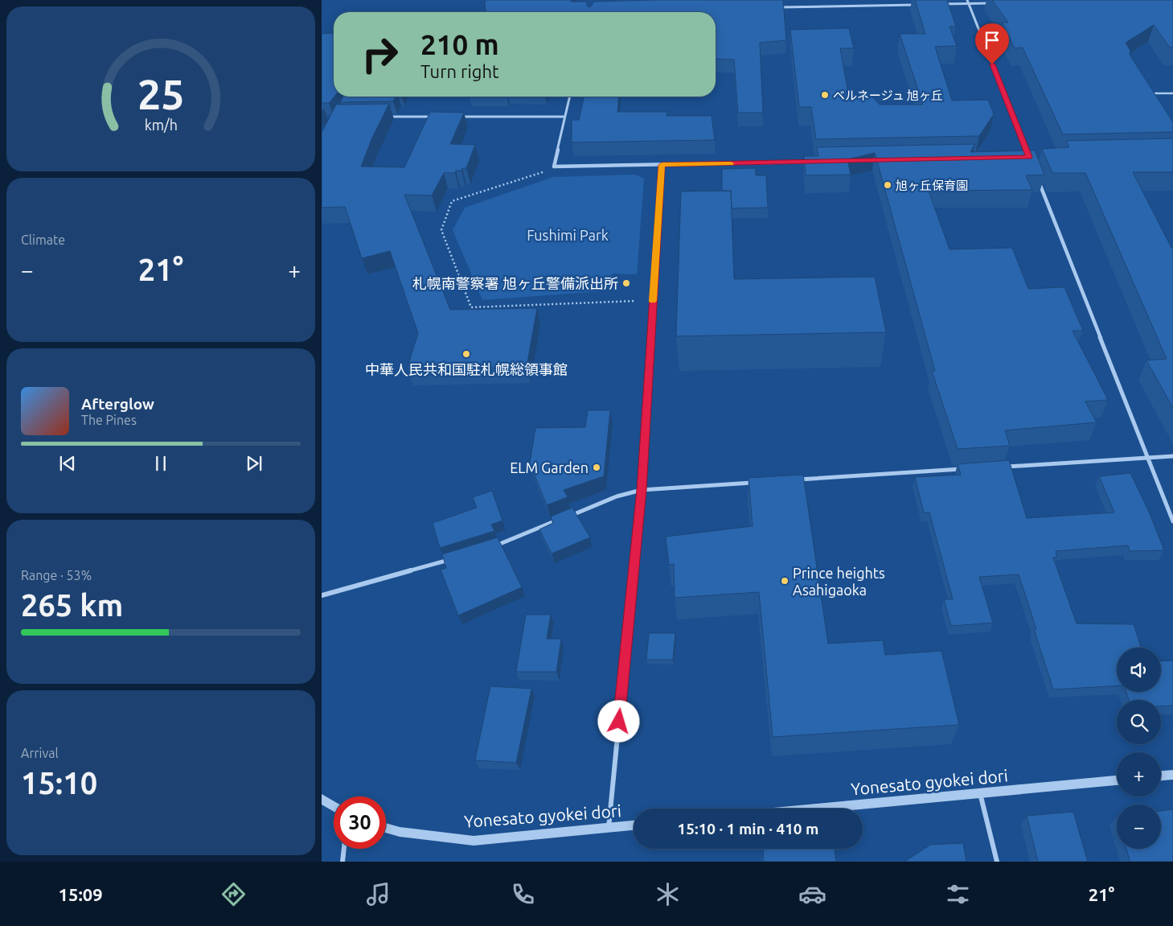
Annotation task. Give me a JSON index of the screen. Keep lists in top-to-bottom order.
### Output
{
  "streets": {
    "street": ["Yonesato gyokei dori"]
  },
  "parks": ["Fushimi Park"],
  "places": [
    "ベルネージュ 旭ヶ丘",
    "旭ヶ丘保育園",
    "札幌南警察署 旭ヶ丘警備派出所",
    "中華人民共和国駐札幌総領事館",
    "ELM Garden",
    "Prince heights Asahigaoka"
  ],
  "page": {
    "turn": ["210 m", "Turn right"],
    "tile": [
      "Climate",
      ["Range · 53%", "265 km"],
      ["Arrival", "15:10"]
    ],
    "heat": ["−", "21°", "+"],
    "song": ["Afterglow", "The Pines"],
    "map_buttons": ["+", "−"],
    "limit": "30",
    "trip": "15:10 · 1 min · 410 m",
    "tabs": ["15:09", "21°"],
    "gauge": ["25", "km/h"]
  }
}
